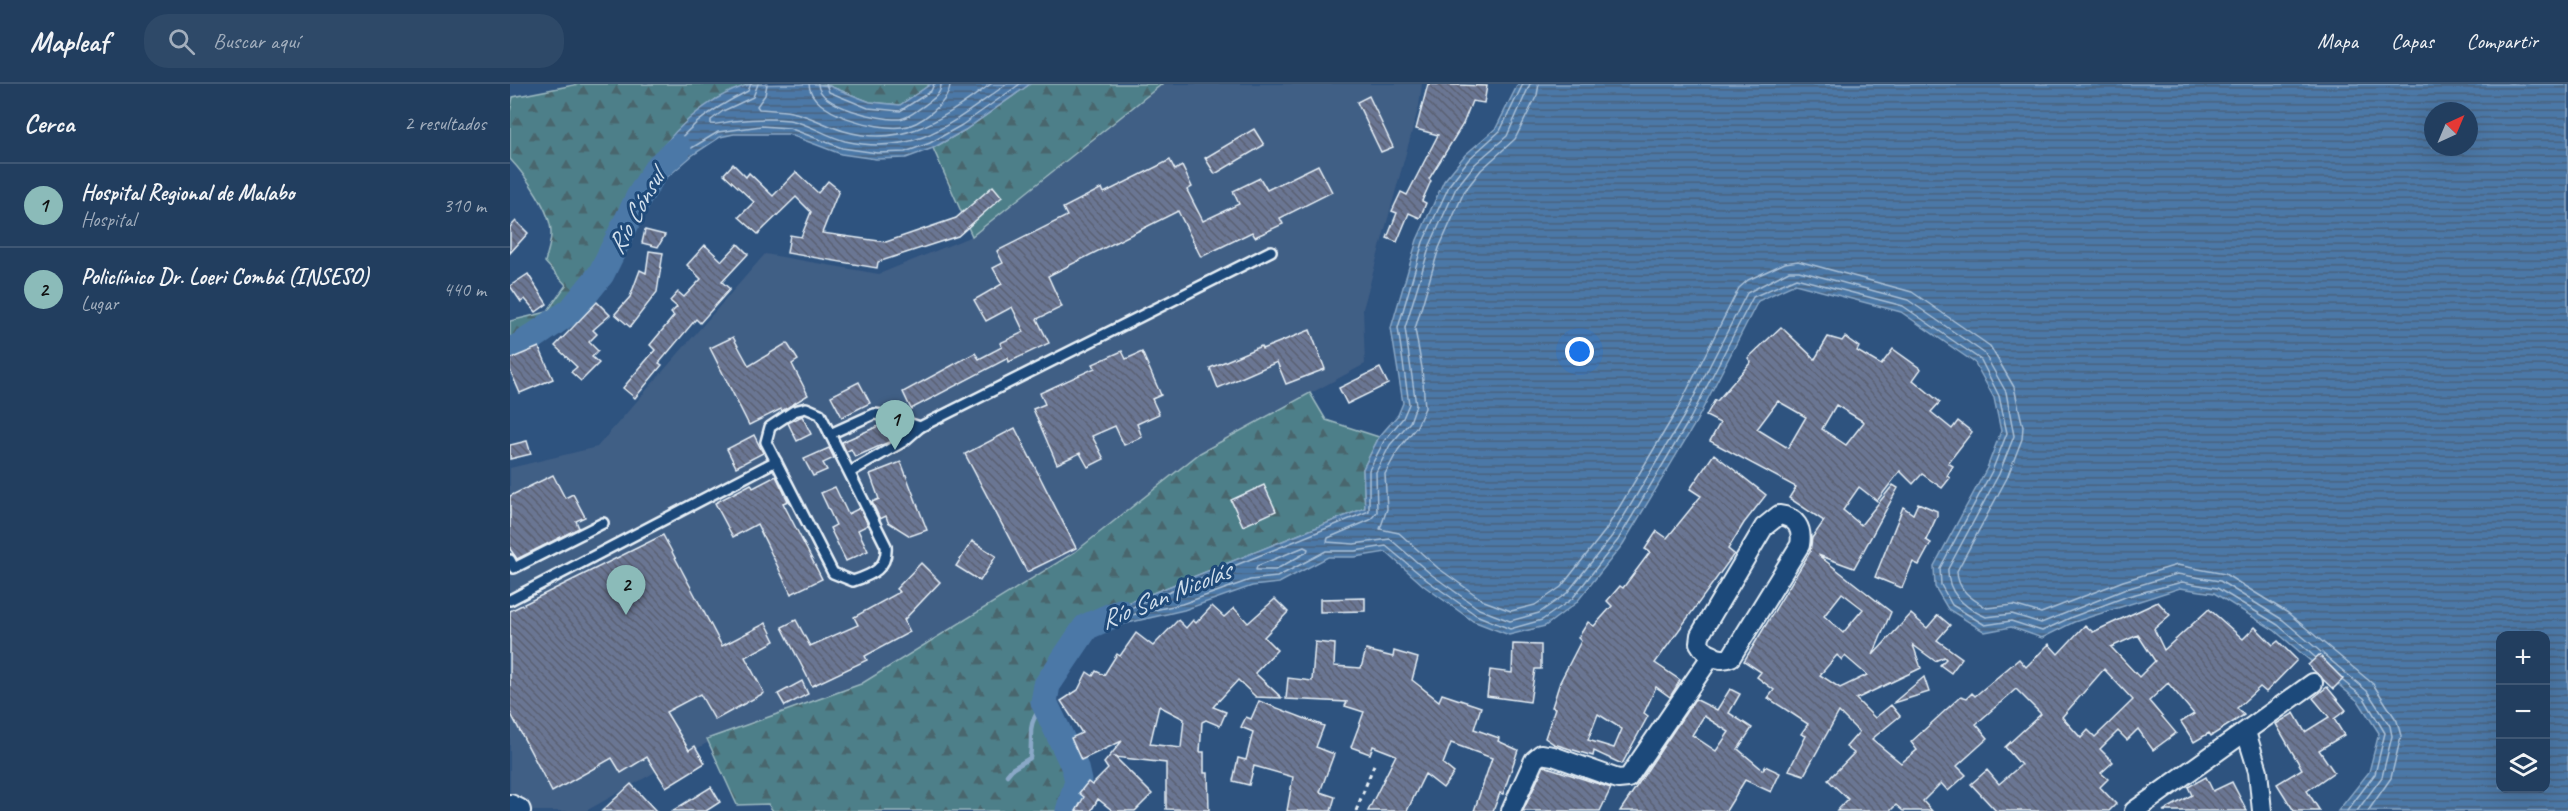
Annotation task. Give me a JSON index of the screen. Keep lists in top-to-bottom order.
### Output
{
  "water": ["Río Cónsul", "Río San Nicolás"],
  "north": "top right",
  "page": {
    "header": "Mapleaf",
    "search": "Buscar aquí",
    "nav": ["Mapa", "Capas", "Compartir"],
    "heading": ["Cerca", "2 resultados"],
    "list": [
      {
        "mark": "1",
        "name": "Hospital Regional de Malabo",
        "note": "Hospital",
        "value": "310 m"
      },
      {
        "mark": "2",
        "name": "Policlínico Dr. Loeri Combá (INSESO)",
        "note": "Lugar",
        "value": "440 m"
      }
    ],
    "pins": ["1", "2"],
    "map_buttons": ["+", "−"]
  }
}
